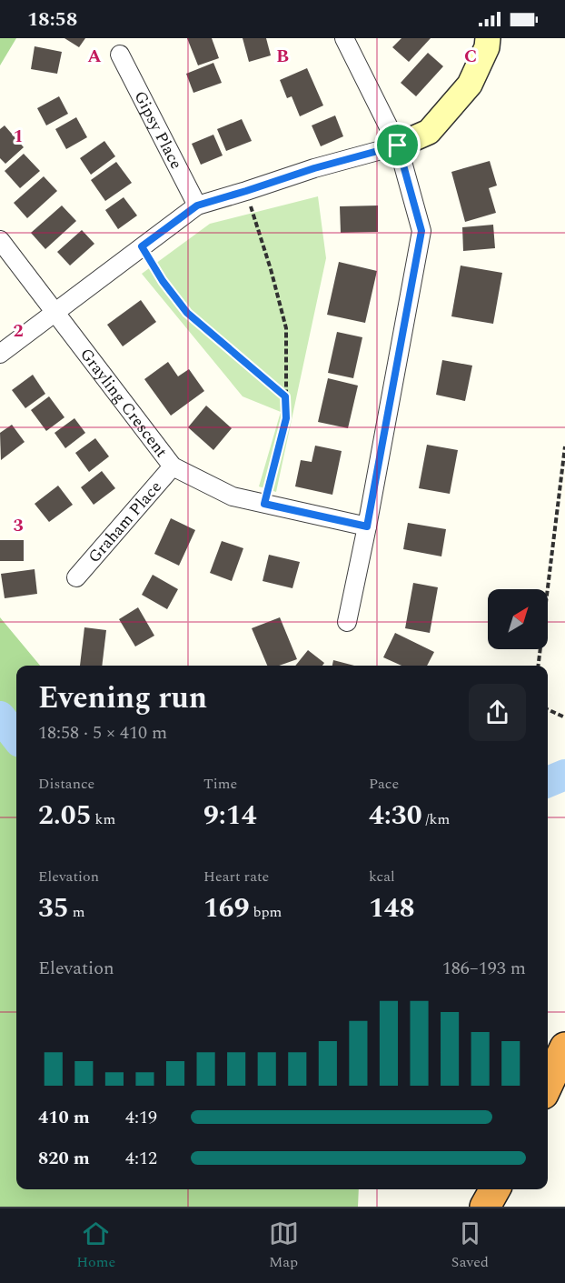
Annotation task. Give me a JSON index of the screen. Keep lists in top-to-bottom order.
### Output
{
  "streets": {
    "street": ["Gipsy Place", "Grayling Crescent", "Graham Place"]
  },
  "crossings": [
    ["Grayling Crescent", "Graham Place"]
  ],
  "north": "top right",
  "page": {
    "status": "18:58",
    "heading": ["Evening run", "18:58 · 5 × 410 m"],
    "stats": [
      ["Distance", "2.05 km"],
      ["Time", "9:14"],
      ["Pace", "4:30 /km"],
      ["Elevation", "35 m"],
      ["Heart rate", "169 bpm"],
      ["kcal", "148"]
    ],
    "chart": ["Elevation", "186–193 m"],
    "list": [
      {
        "name": "410 m",
        "note": "4:19"
      },
      {
        "name": "820 m",
        "note": "4:12"
      }
    ],
    "tabs": ["Home", "Map", "Saved"]
  },
  "grid": {
    "columns": ["A", "B", "C"],
    "rows": ["1", "2", "3"]
  }
}
